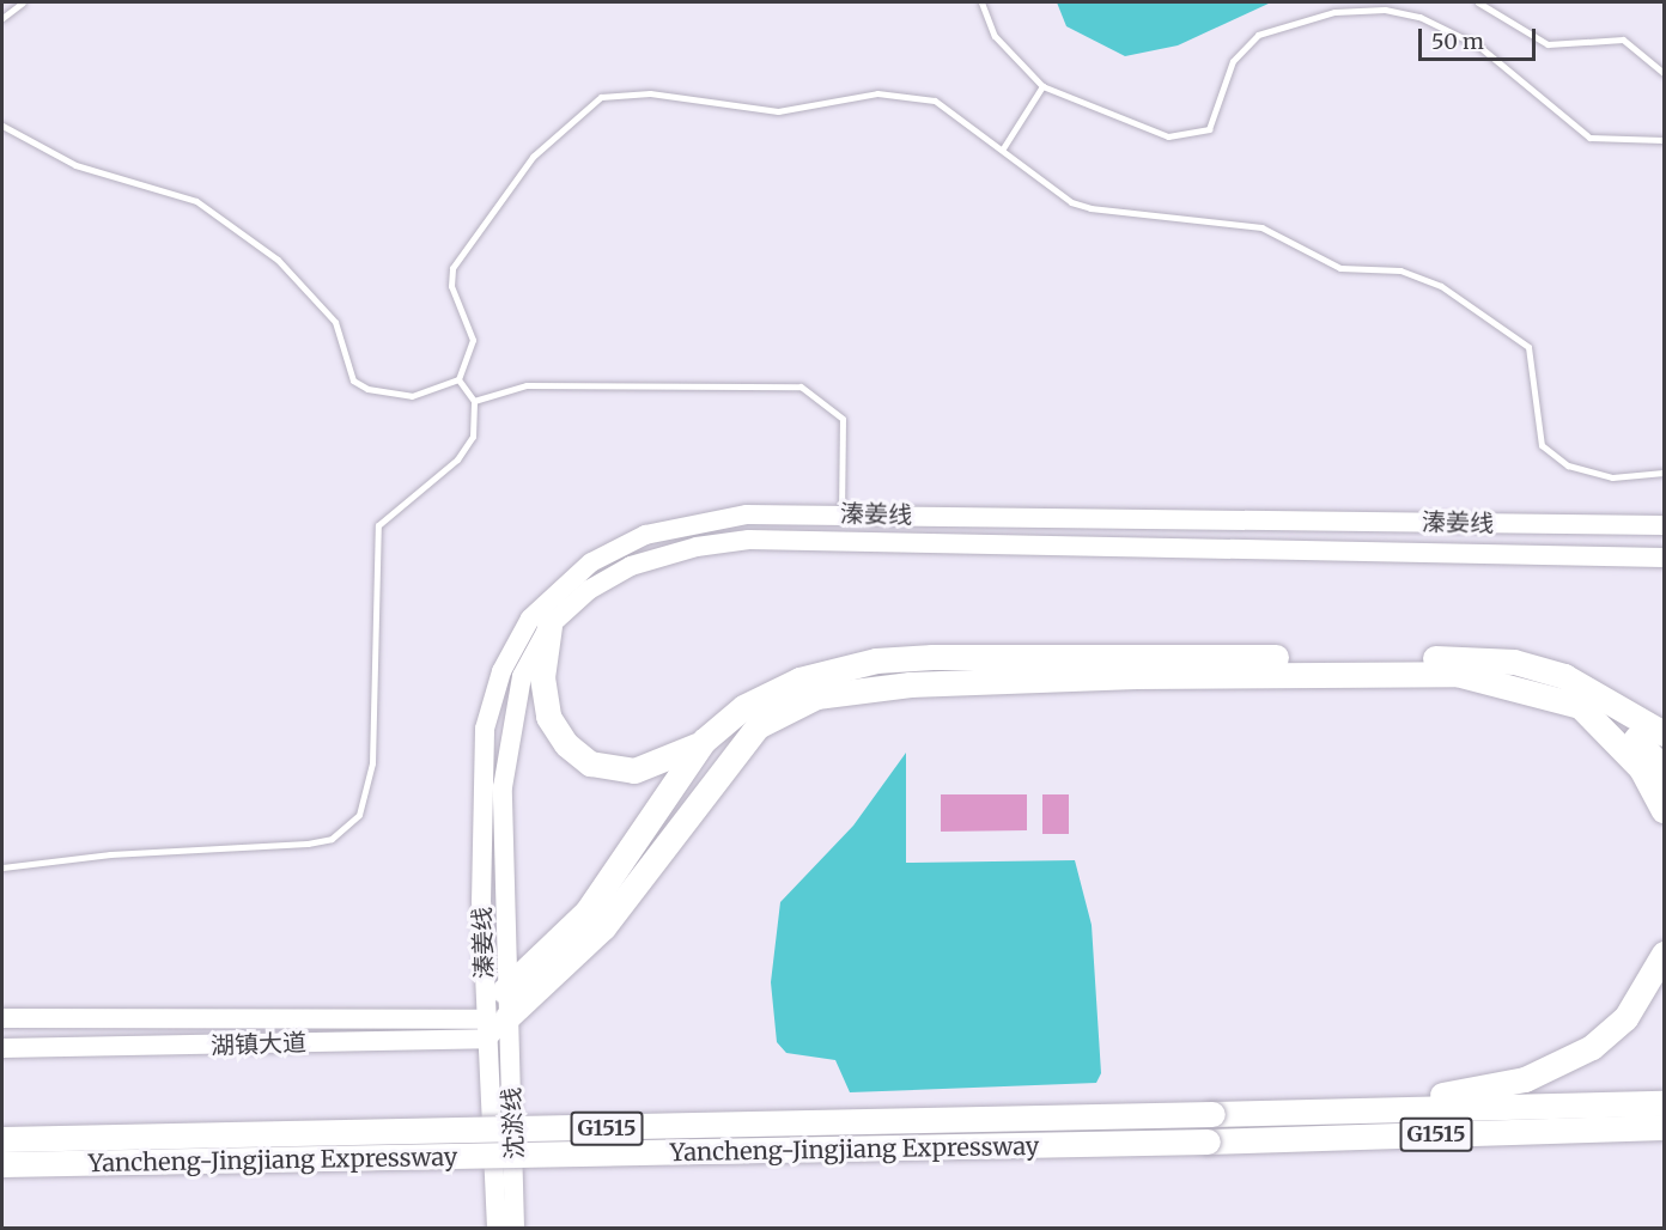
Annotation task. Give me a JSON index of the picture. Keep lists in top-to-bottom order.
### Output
{
  "streets": {
    "highway": ["G1515", "Yancheng-Jingjiang Expressway"],
    "main road": ["溱姜线", "湖镇大道", "沈淤线"]
  },
  "crossings": [
    ["溱姜线", "湖镇大道"],
    ["溱姜线", "沈淤线"],
    ["湖镇大道", "沈淤线"]
  ],
  "scale_bar": "50 m"
}
